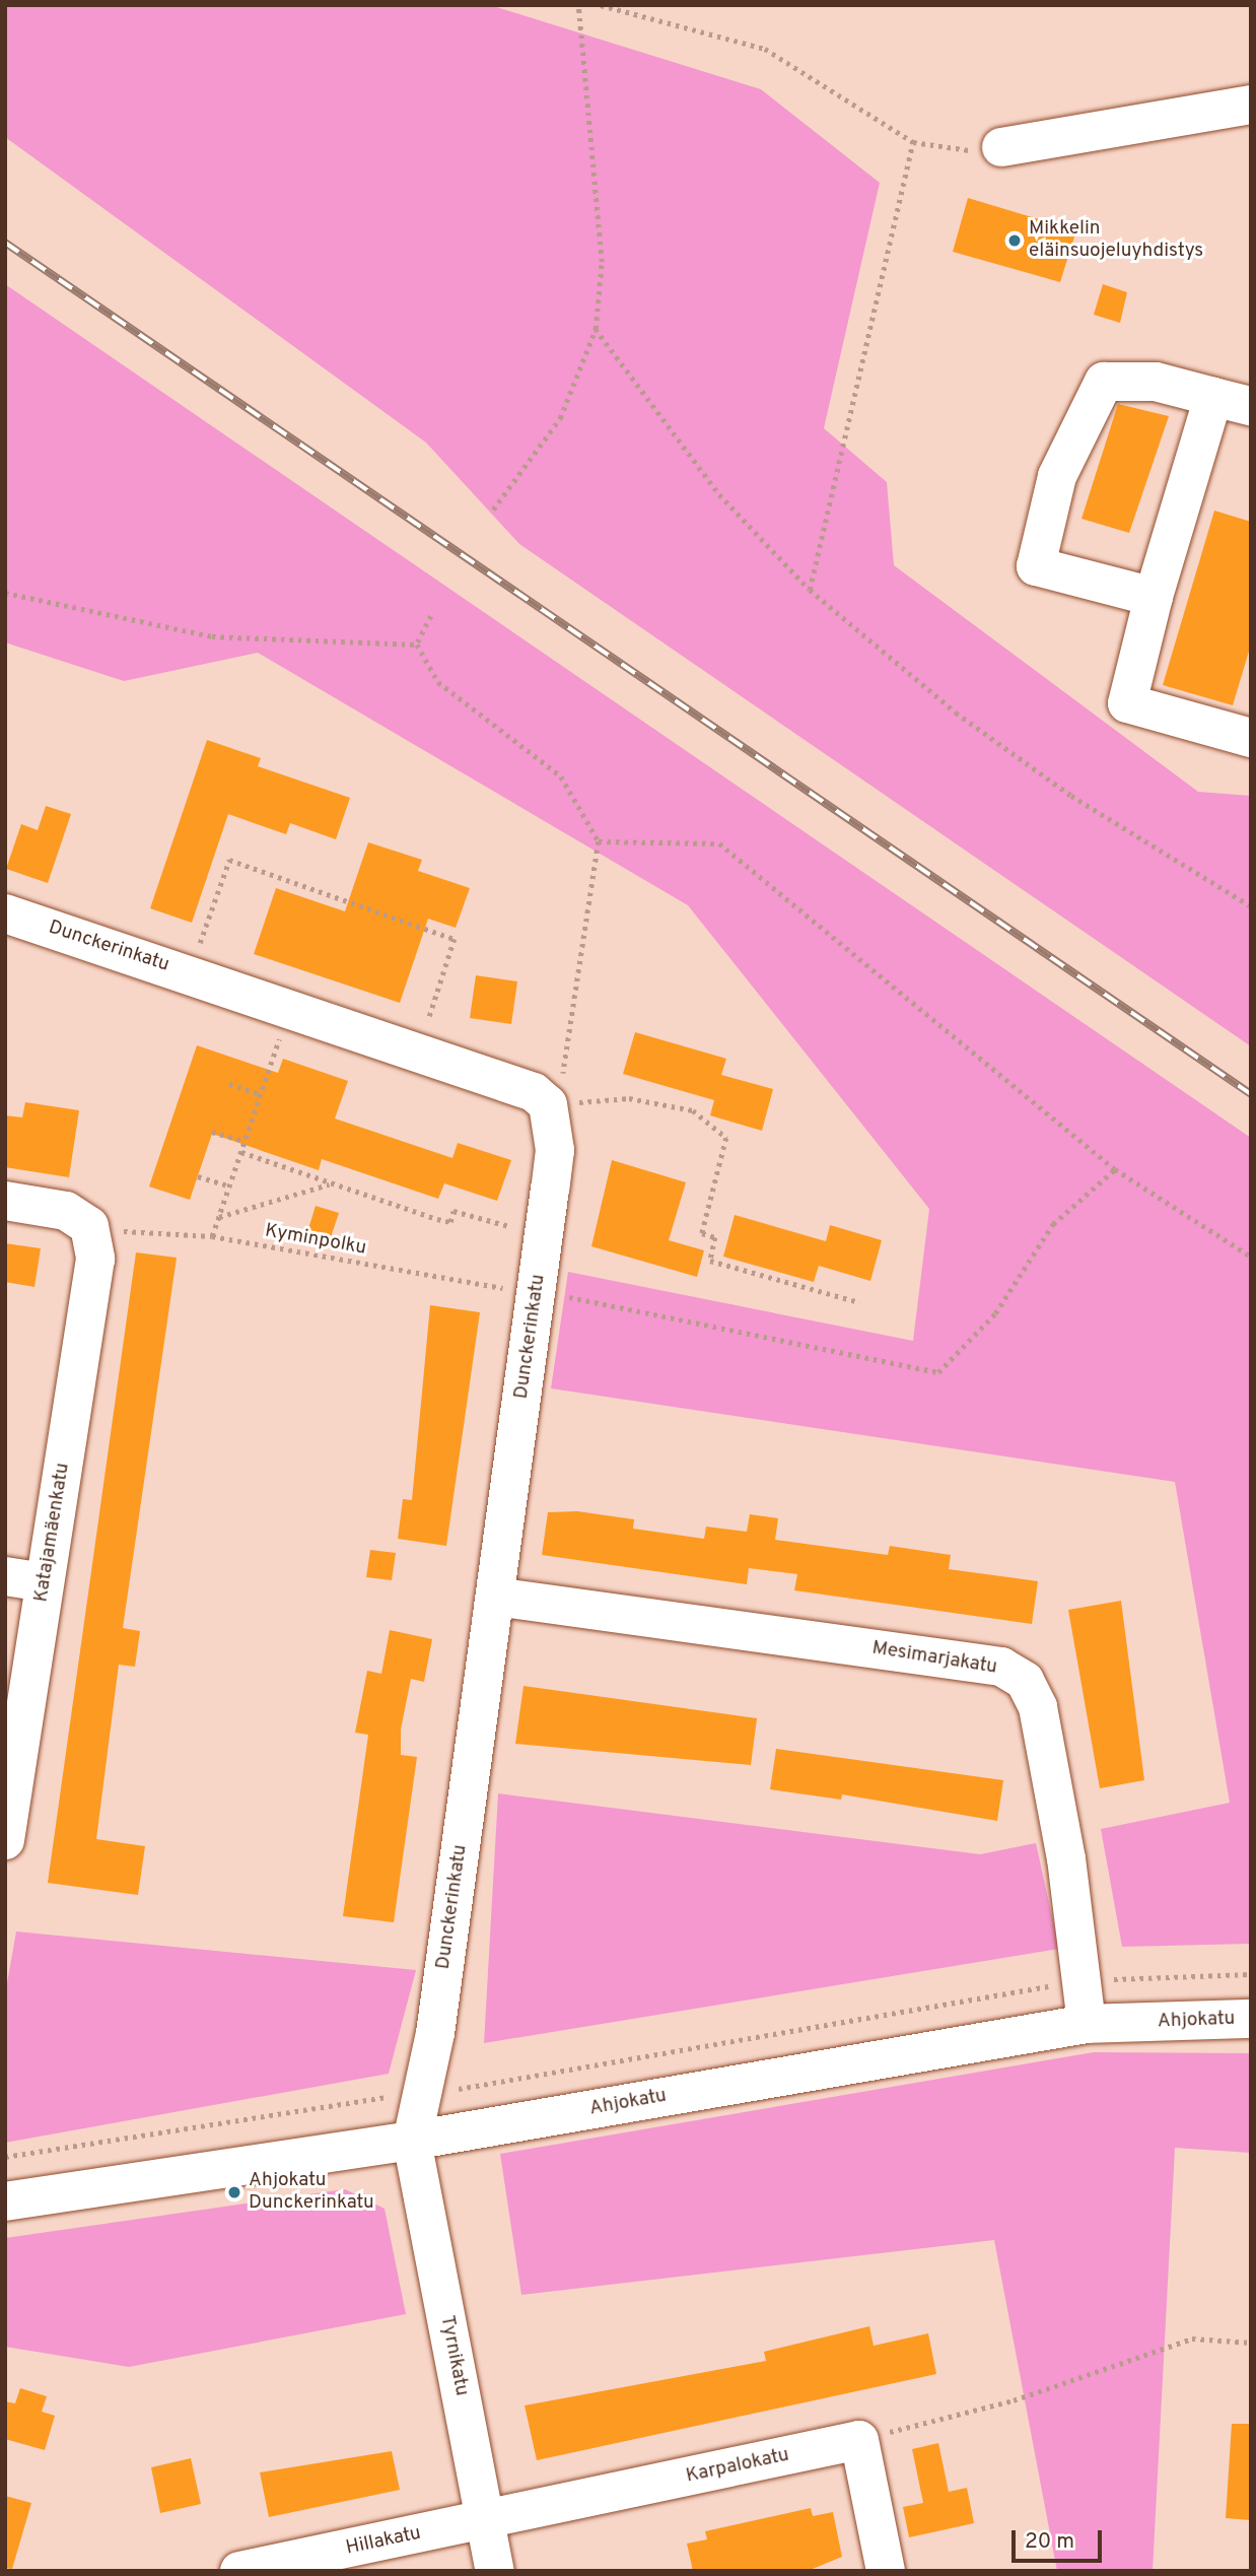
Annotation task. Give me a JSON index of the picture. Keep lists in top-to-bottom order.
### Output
{
  "streets": {
    "street": [
      "Dunckerinkatu",
      "Katajamäenkatu",
      "Mesimarjakatu",
      "Ahjokatu",
      "Tyrnikatu",
      "Karpalokatu",
      "Hillakatu"
    ],
    "path": ["Kyminpolku"]
  },
  "crossings": [
    ["Dunckerinkatu", "Kyminpolku"],
    ["Dunckerinkatu", "Mesimarjakatu"],
    ["Dunckerinkatu", "Ahjokatu"],
    ["Dunckerinkatu", "Tyrnikatu"],
    ["Kyminpolku", "Katajamäenkatu"],
    ["Mesimarjakatu", "Ahjokatu"],
    ["Ahjokatu", "Tyrnikatu"],
    ["Tyrnikatu", "Karpalokatu"],
    ["Tyrnikatu", "Hillakatu"],
    ["Karpalokatu", "Hillakatu"]
  ],
  "places": ["Mikkelin eläinsuojeluyhdistys", "Ahjokatu Dunckerinkatu"],
  "scale_bar": "20 m"
}
